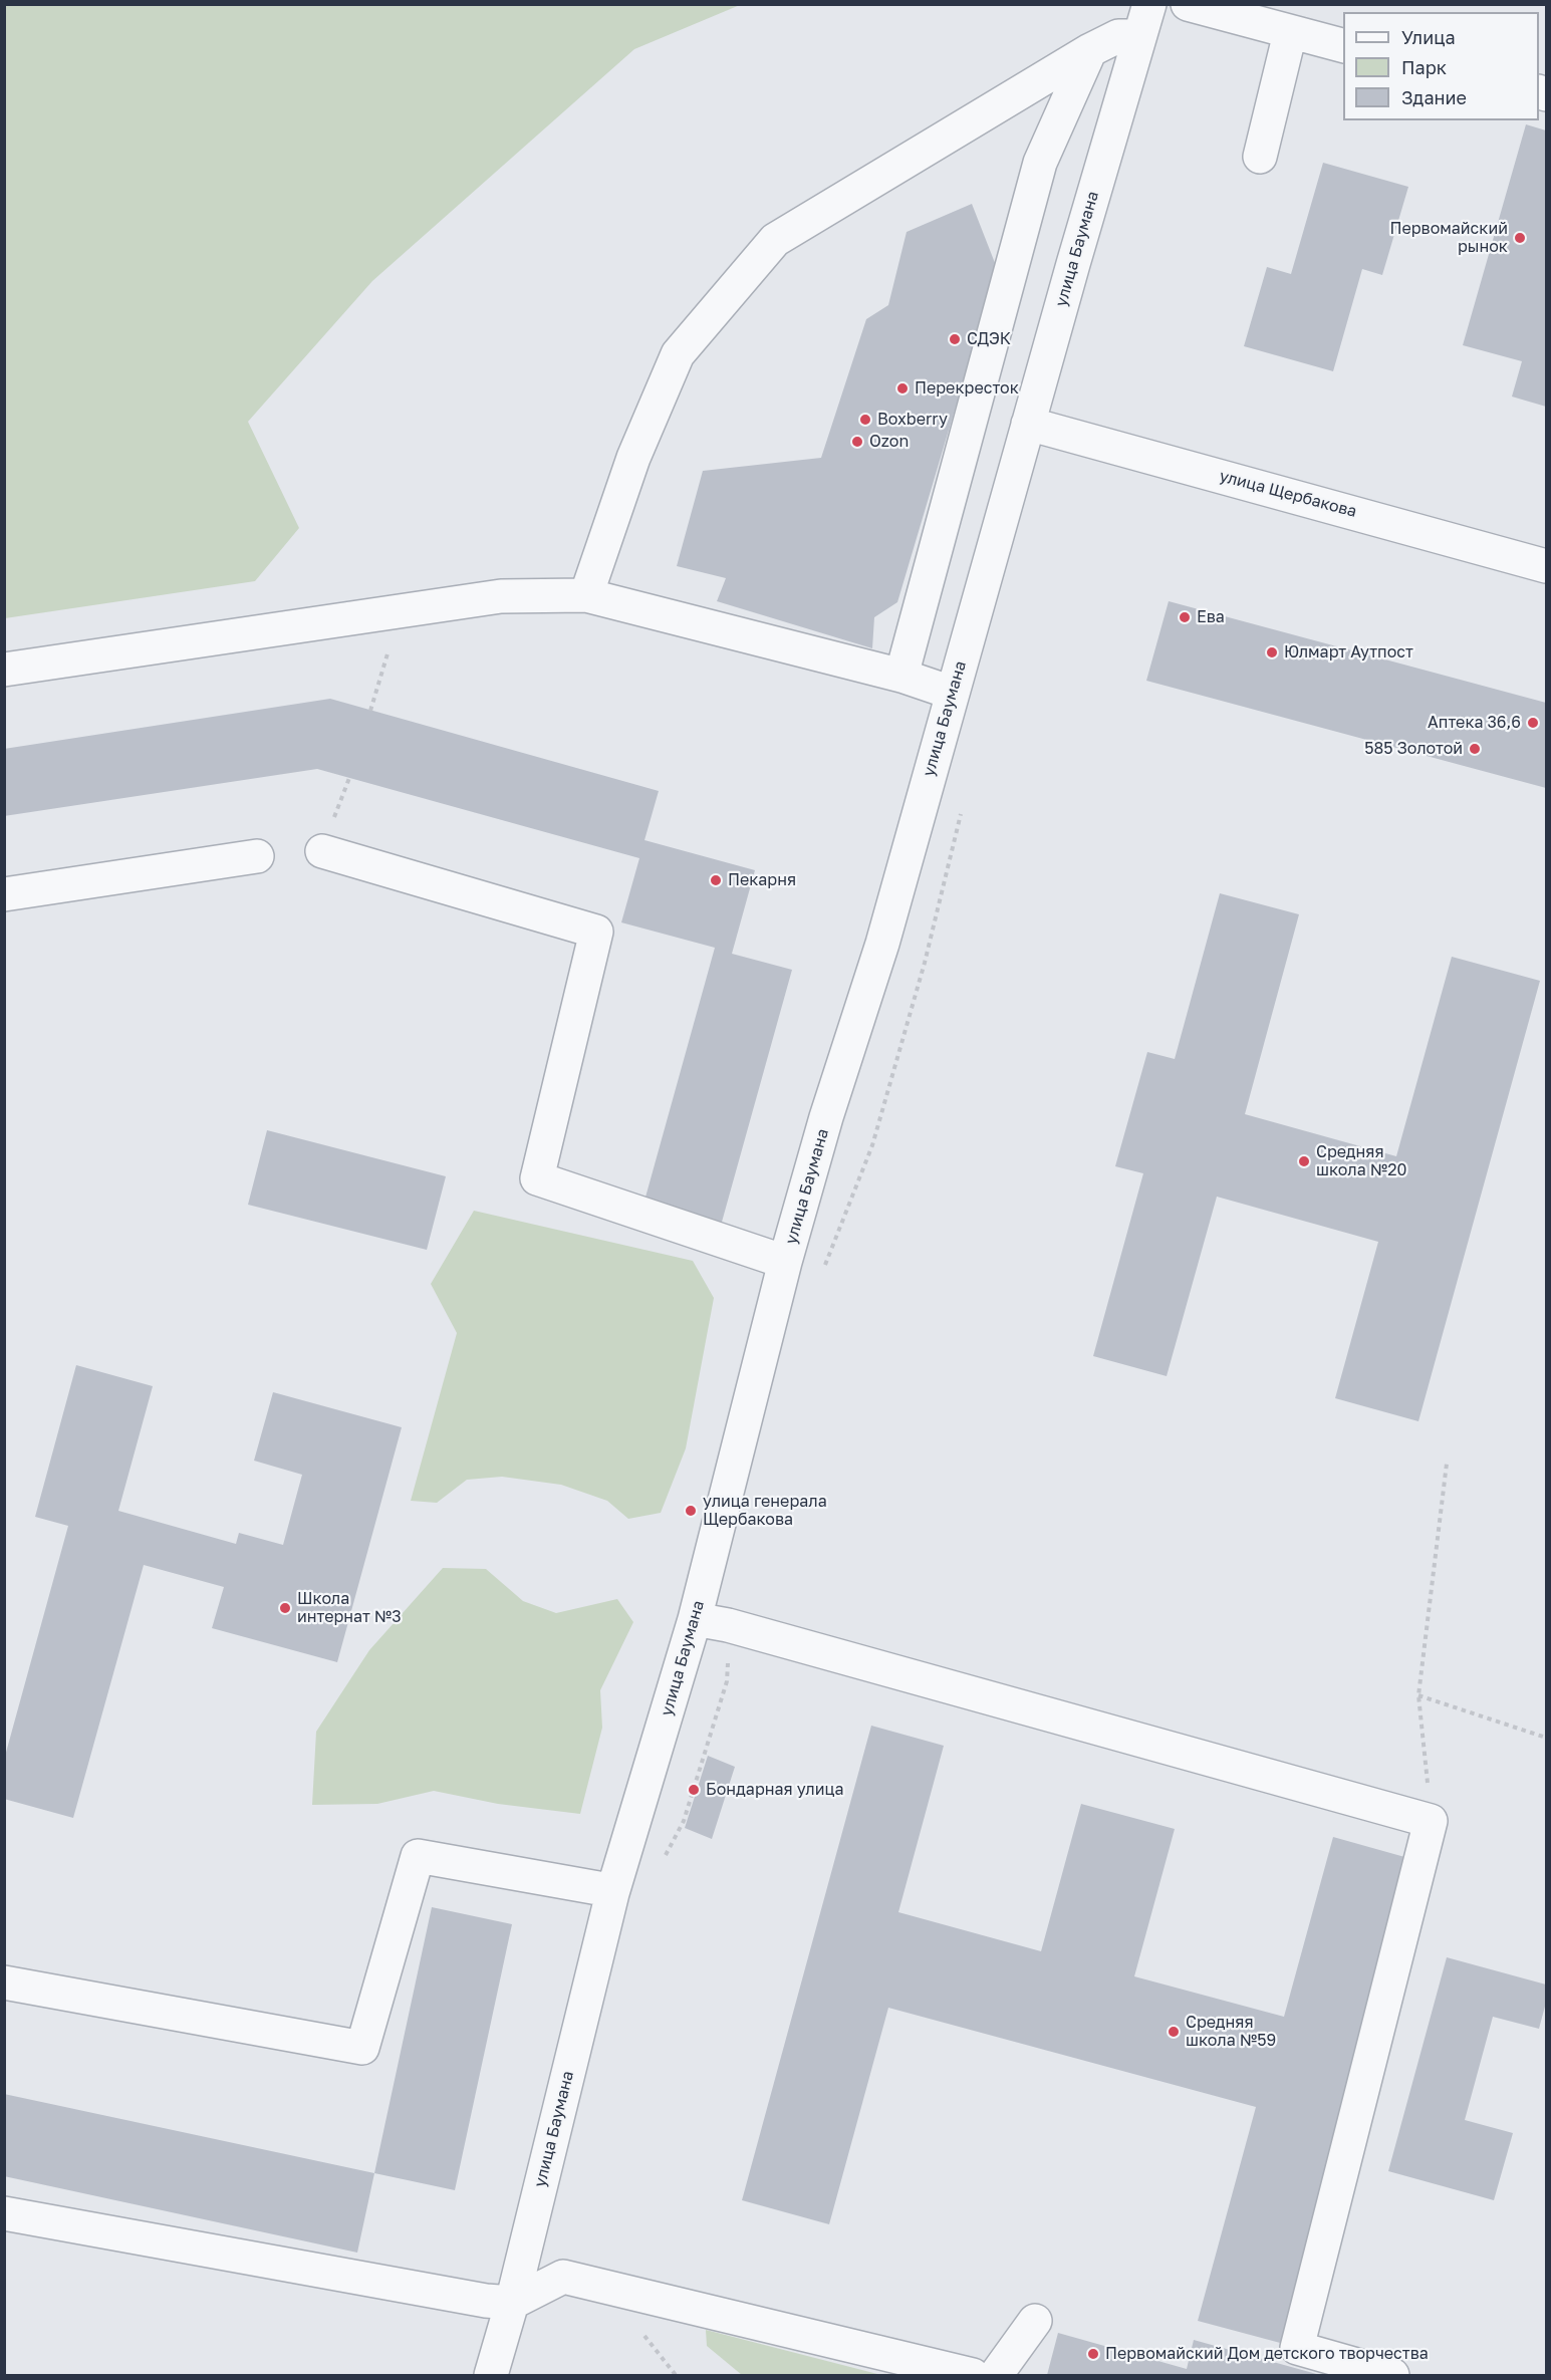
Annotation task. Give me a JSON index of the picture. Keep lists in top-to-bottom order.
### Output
{
  "streets": {
    "street": ["улица Баумана", "улица Щербакова"]
  },
  "crossings": [
    ["улица Баумана", "улица Щербакова"]
  ],
  "places": [
    "Первомайский рынок",
    "СДЭК",
    "Перекресток",
    "Boxberry",
    "Ozon",
    "Ева",
    "Юлмарт Аутпост",
    "Аптека 36,6",
    "585 Золотой",
    "Пекарня",
    "Средняя школа №20",
    "улица генерала Щербакова",
    "Школа интернат №3",
    "Бондарная улица",
    "Средняя школа №59",
    "Первомайский Дом детского творчества"
  ],
  "legend": ["Улица", "Парк", "Здание"]
}
